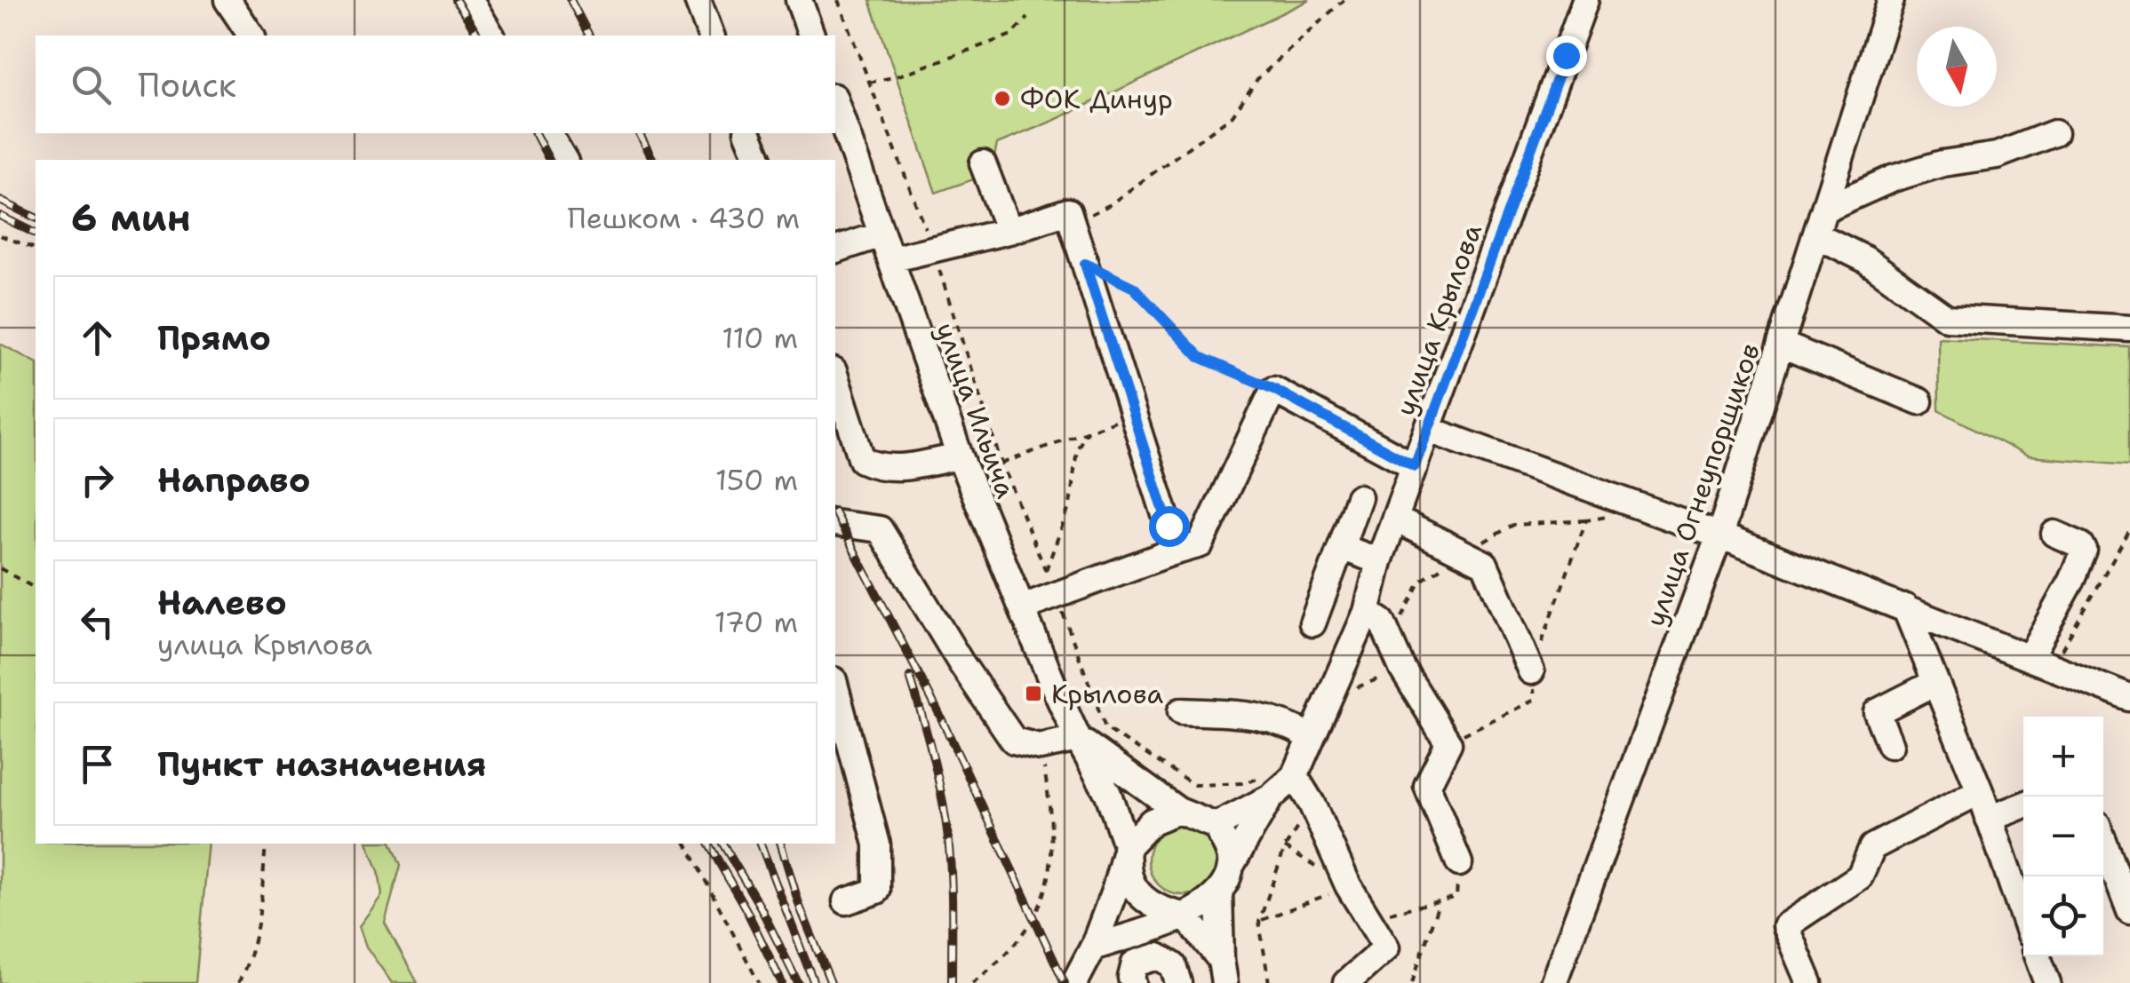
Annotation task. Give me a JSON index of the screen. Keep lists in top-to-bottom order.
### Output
{
  "streets": {
    "street": ["улица Крылова", "улица Ильича", "улица Огнеупорщиков"]
  },
  "places": {
    "other": ["ФОК Динур"],
    "transit": ["Крылова"]
  },
  "north": "bottom",
  "page": {
    "search": "Поиск",
    "heading": ["6 мин", "Пешком · 430 m"],
    "list": [
      ["Прямо", "110 m"],
      ["Направо", "150 m"],
      ["Налево", "улица Крылова", "170 m"],
      "Пункт назначения"
    ],
    "map_buttons": ["+", "−"]
  }
}
